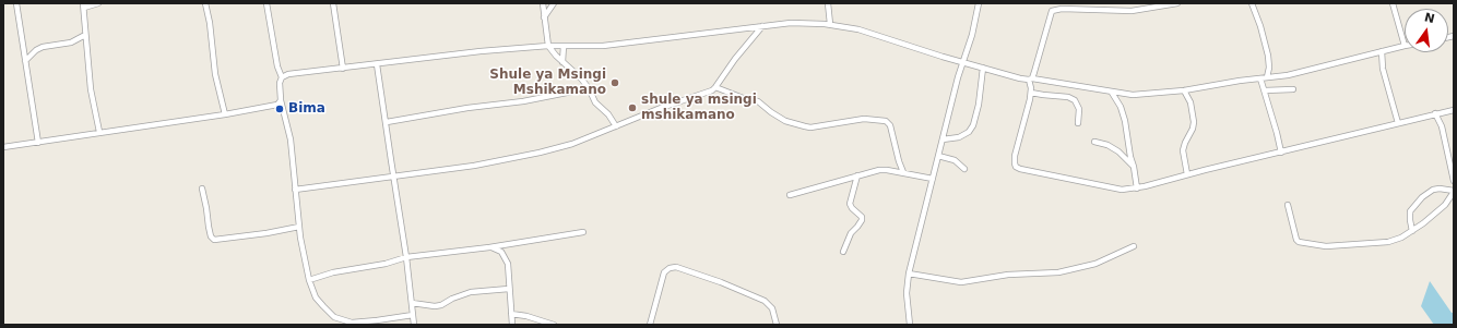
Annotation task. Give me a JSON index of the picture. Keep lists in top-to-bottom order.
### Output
{
  "places": ["Shule ya Msingi Mshikamano", "shule ya msingi mshikamano", "Bima"],
  "north": "top"
}
